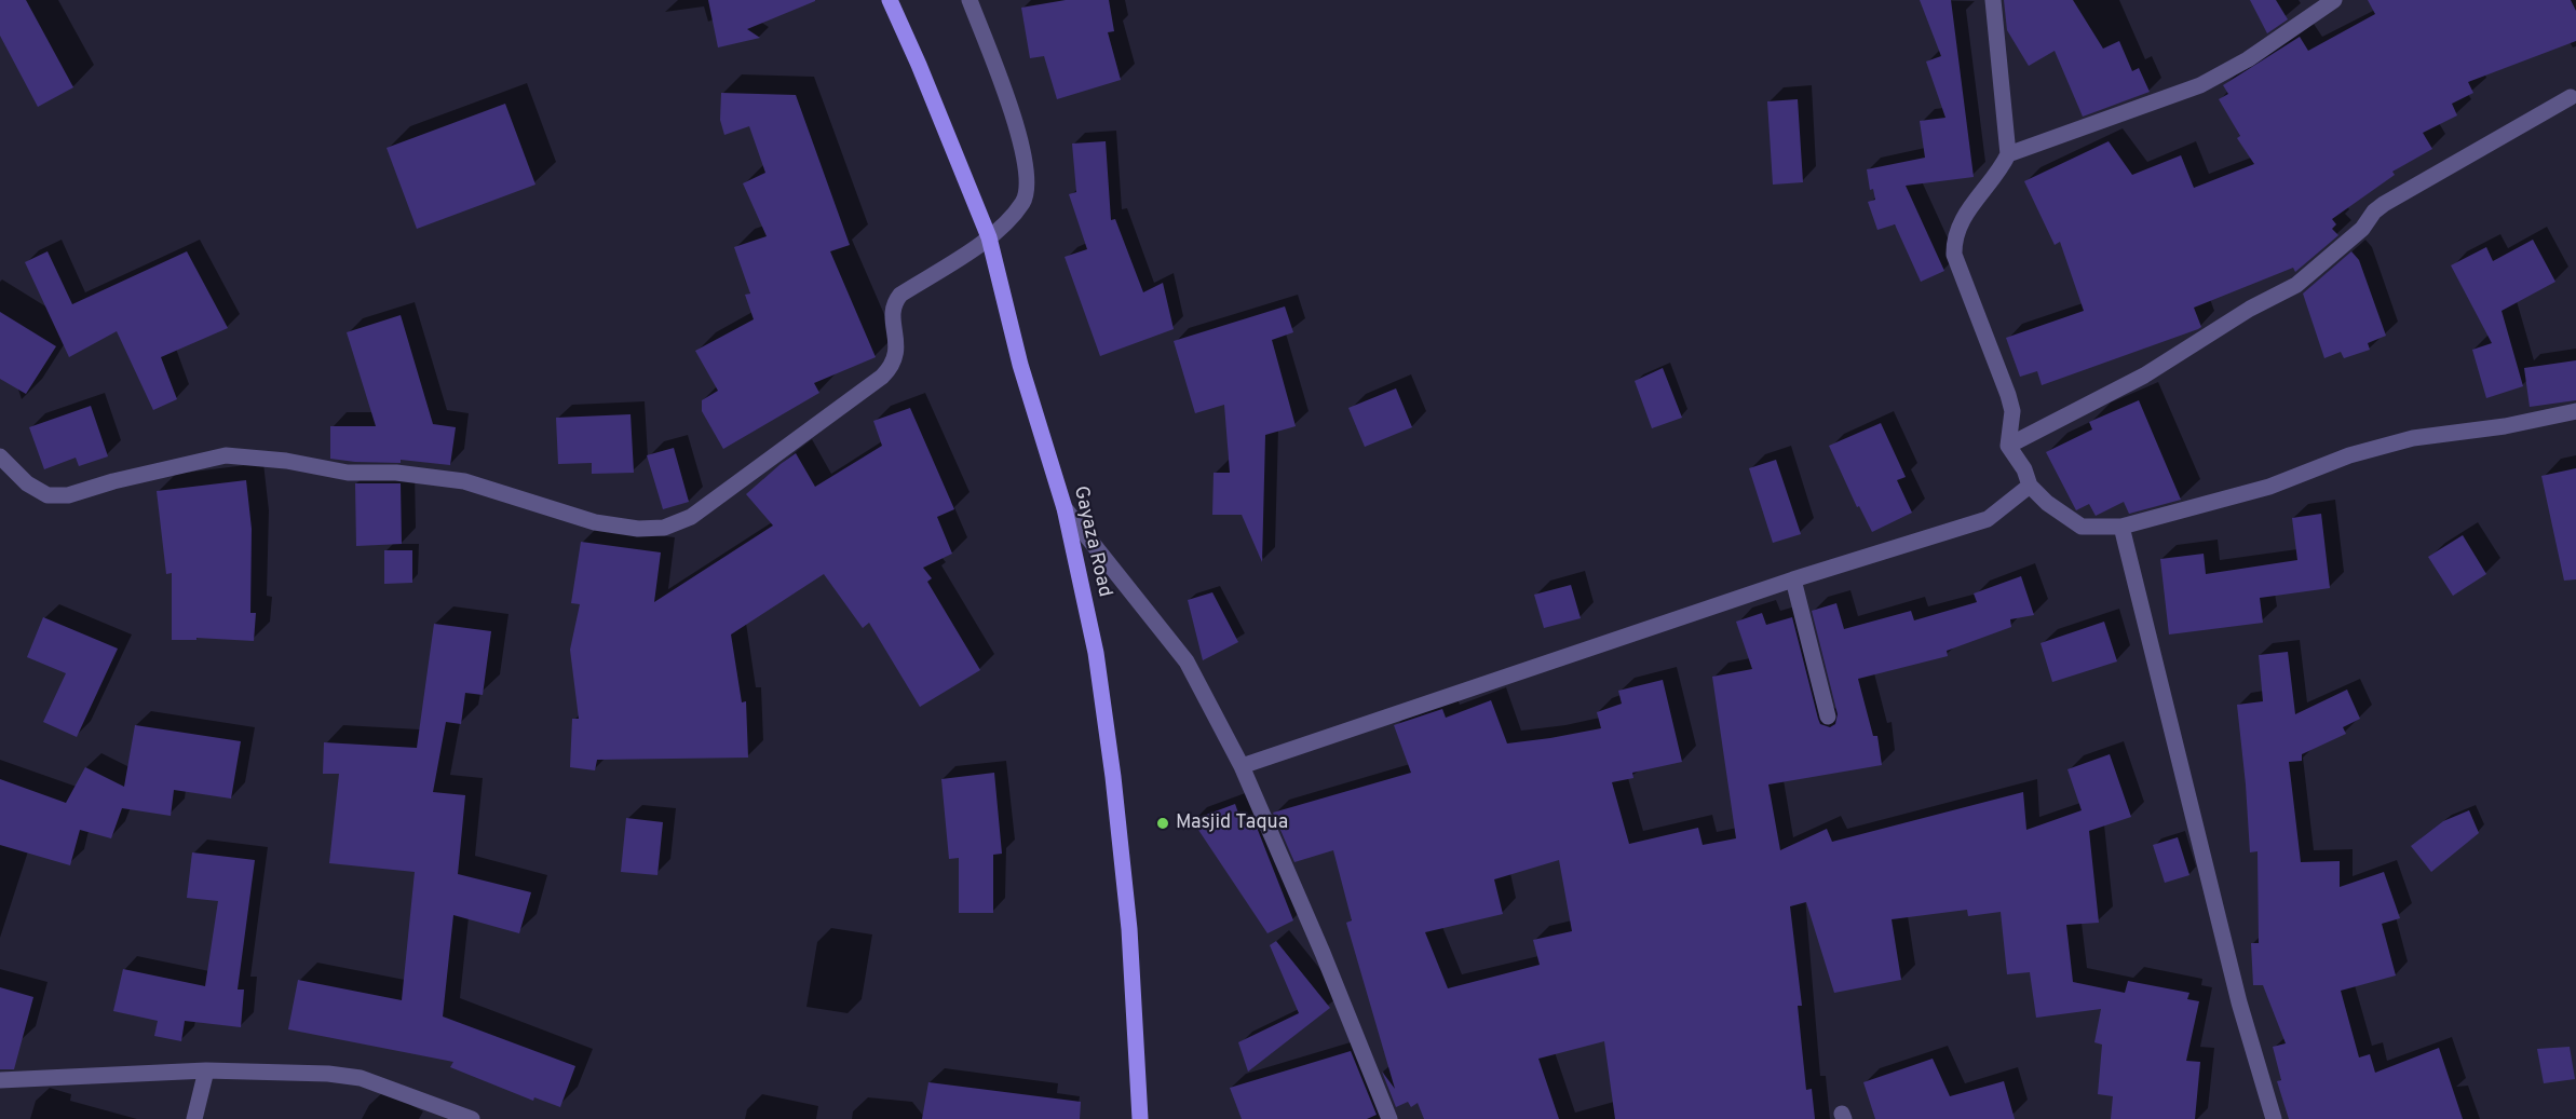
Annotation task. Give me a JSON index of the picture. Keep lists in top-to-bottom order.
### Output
{
  "streets": {
    "main road": ["Gayaza Road"]
  },
  "places": ["Masjid Taqua"]
}
